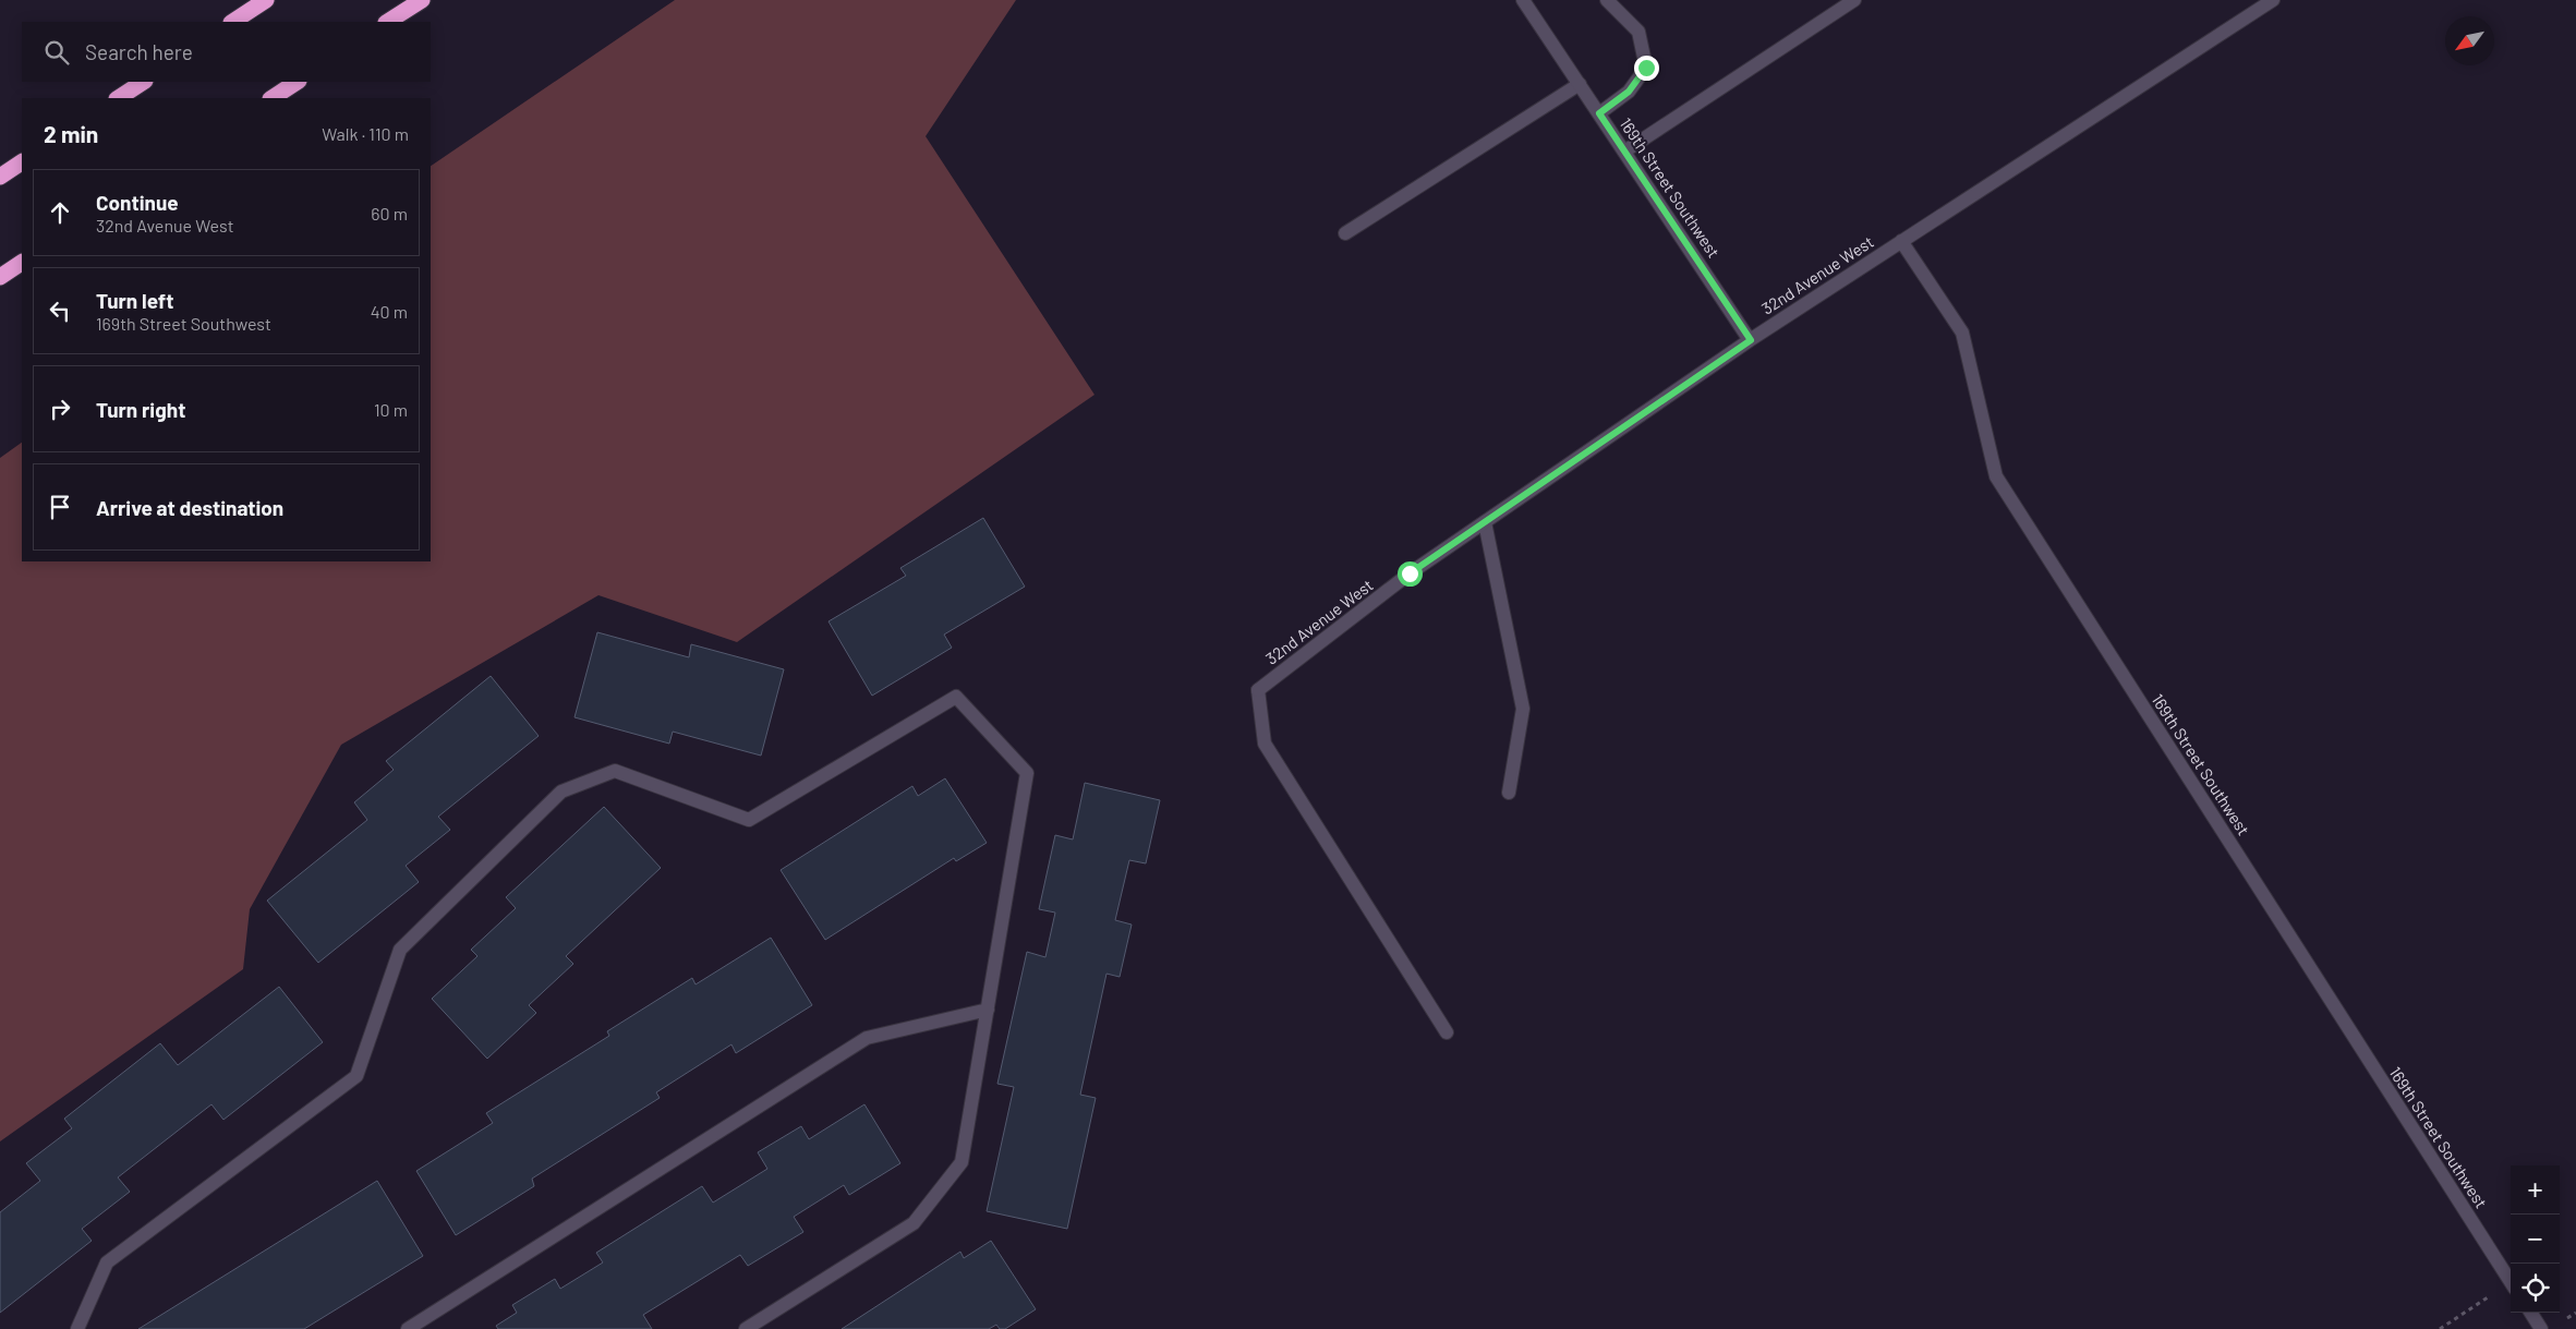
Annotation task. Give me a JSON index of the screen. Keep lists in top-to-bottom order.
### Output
{
  "streets": {
    "street": ["169th Street Southwest", "32nd Avenue West"]
  },
  "crossings": [
    ["169th Street Southwest", "32nd Avenue West"]
  ],
  "north": "bottom left",
  "page": {
    "search": "Search here",
    "heading": ["2 min", "Walk · 110 m"],
    "list": [
      ["Continue", "32nd Avenue West", "60 m"],
      ["Turn left", "169th Street Southwest", "40 m"],
      ["Turn right", "10 m"],
      "Arrive at destination"
    ],
    "map_buttons": ["+", "−"]
  }
}
